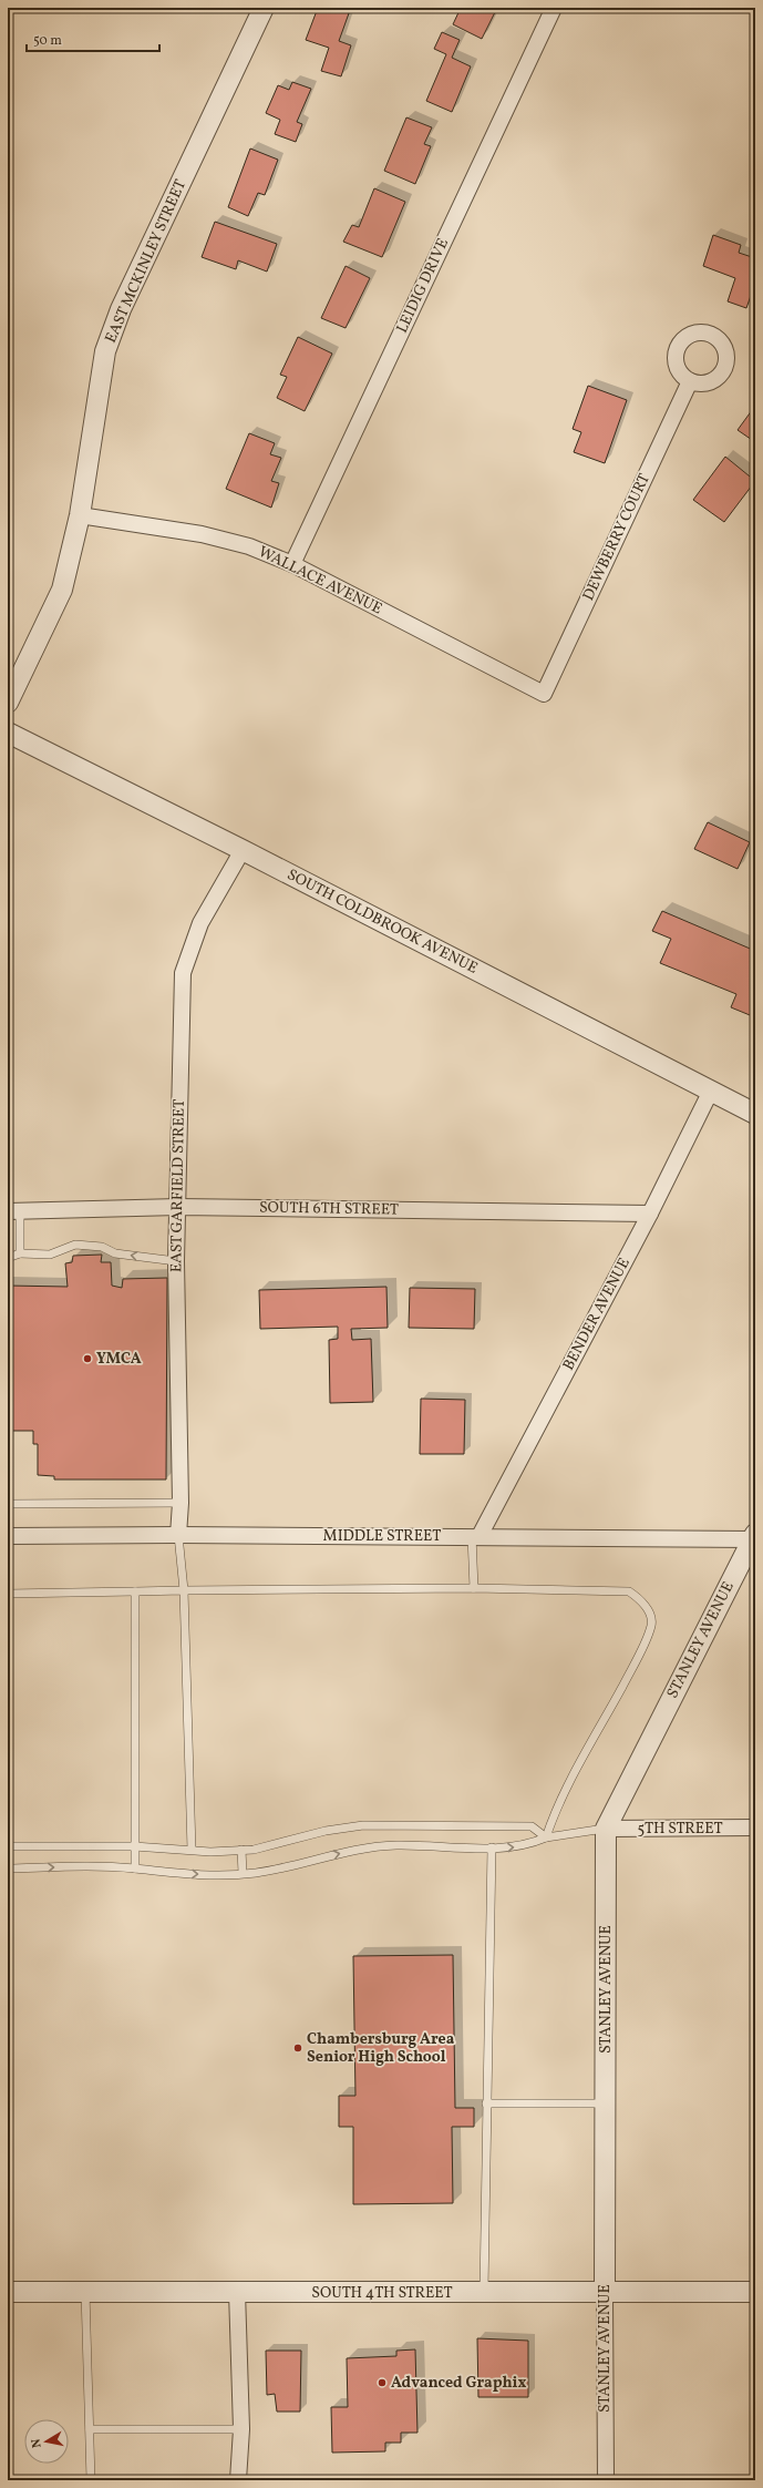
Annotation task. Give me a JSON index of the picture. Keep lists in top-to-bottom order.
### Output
{
  "streets": {
    "street": [
      "EAST MCKINLEY STREET",
      "LEIDIG DRIVE",
      "DEWBERRY COURT",
      "WALLACE AVENUE",
      "SOUTH COLDBROOK AVENUE",
      "EAST GARFIELD STREET",
      "SOUTH 6TH STREET",
      "BENDER AVENUE",
      "MIDDLE STREET",
      "STANLEY AVENUE",
      "5TH STREET",
      "SOUTH 4TH STREET"
    ]
  },
  "crossings": [
    ["EAST MCKINLEY STREET", "WALLACE AVENUE"],
    ["LEIDIG DRIVE", "WALLACE AVENUE"],
    ["DEWBERRY COURT", "WALLACE AVENUE"],
    ["SOUTH COLDBROOK AVENUE", "EAST GARFIELD STREET"],
    ["SOUTH COLDBROOK AVENUE", "BENDER AVENUE"],
    ["EAST GARFIELD STREET", "SOUTH 6TH STREET"],
    ["EAST GARFIELD STREET", "MIDDLE STREET"],
    ["SOUTH 6TH STREET", "BENDER AVENUE"],
    ["BENDER AVENUE", "MIDDLE STREET"],
    ["MIDDLE STREET", "STANLEY AVENUE"],
    ["STANLEY AVENUE", "5TH STREET"],
    ["STANLEY AVENUE", "SOUTH 4TH STREET"]
  ],
  "places": ["YMCA", "Chambersburg Area Senior High School", "Advanced Graphix"],
  "scale_bar": "50 m",
  "north": "left"
}
